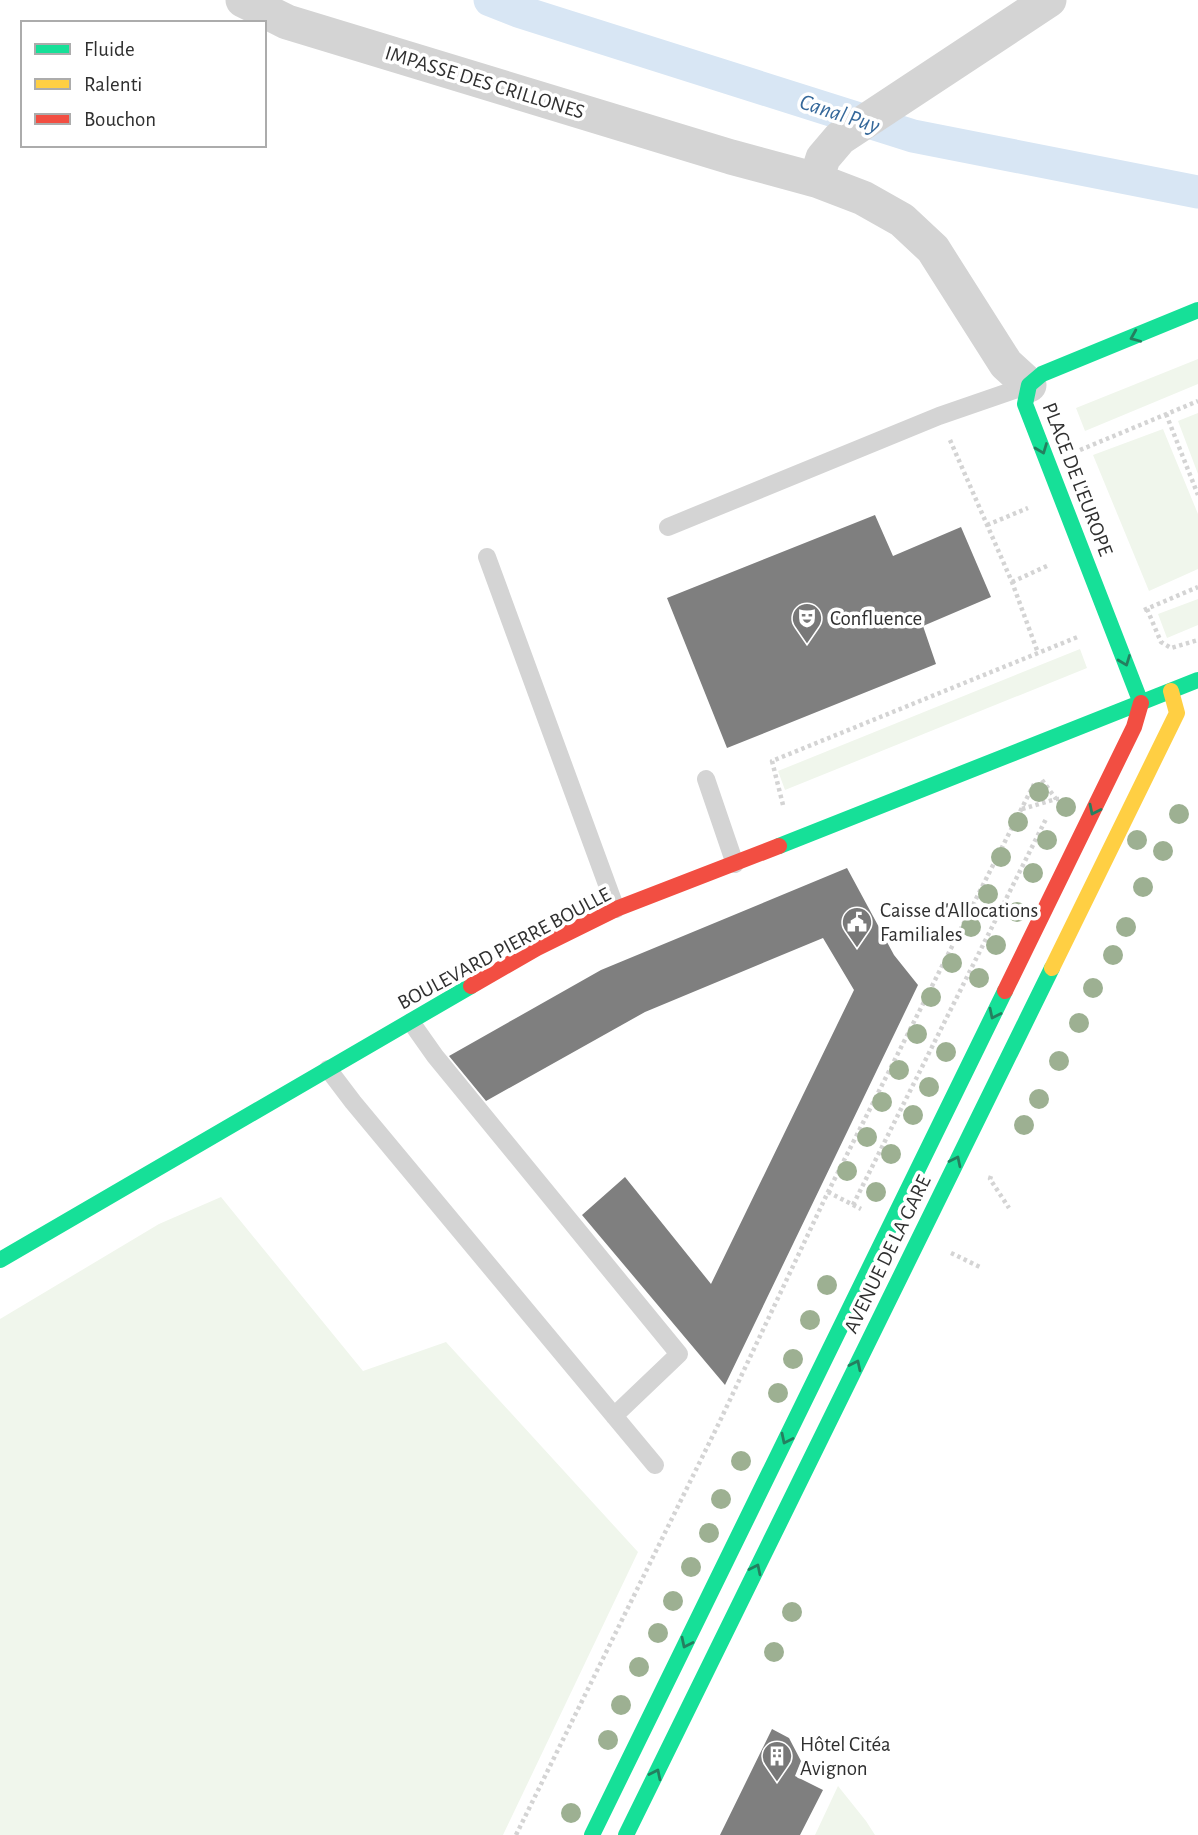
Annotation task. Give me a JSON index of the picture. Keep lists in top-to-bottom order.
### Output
{
  "streets": {
    "street": [
      "IMPASSE DES CRILLONES",
      "PLACE DE L'EUROPE",
      "BOULEVARD PIERRE BOULLE",
      "AVENUE DE LA GARE"
    ]
  },
  "crossings": [
    ["PLACE DE L'EUROPE", "BOULEVARD PIERRE BOULLE"],
    ["PLACE DE L'EUROPE", "AVENUE DE LA GARE"],
    ["BOULEVARD PIERRE BOULLE", "AVENUE DE LA GARE"]
  ],
  "water": ["Canal Puy"],
  "places": {
    "theatre": ["Confluence"],
    "public building": ["Caisse d'Allocations Familiales"],
    "building": ["Hôtel Citéa Avignon"]
  },
  "legend": ["Fluide", "Ralenti", "Bouchon"]
}
